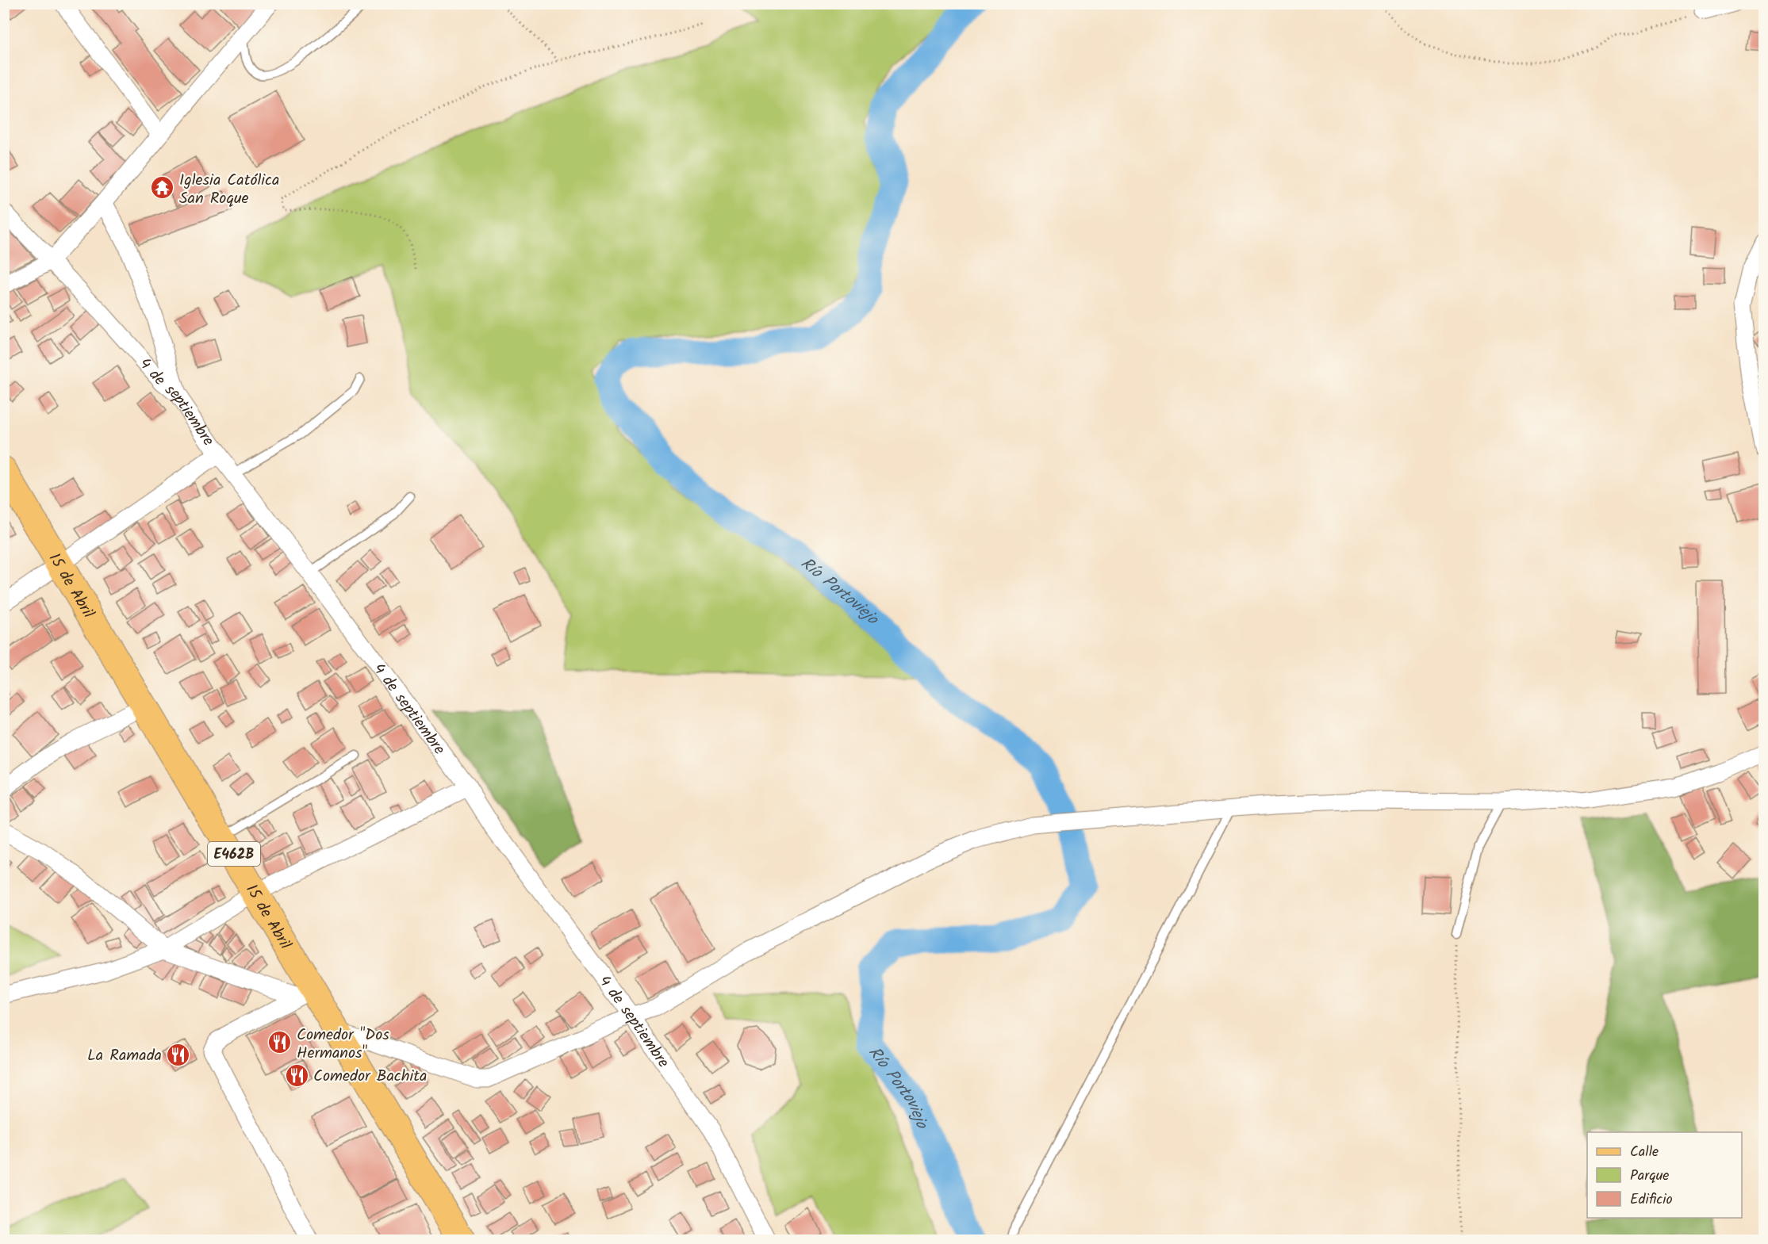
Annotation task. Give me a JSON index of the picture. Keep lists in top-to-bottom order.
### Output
{
  "streets": {
    "main road": ["15 de Abril", "E462B"],
    "street": ["4 de septiembre"]
  },
  "water": ["Río Portoviejo"],
  "places": {
    "temple": ["Iglesia Católica San Roque"],
    "restaurant": ["Comedor \"Dos Hermanos\"", "La Ramada", "Comedor Bachita"]
  },
  "legend": ["Calle", "Parque", "Edificio"]
}
